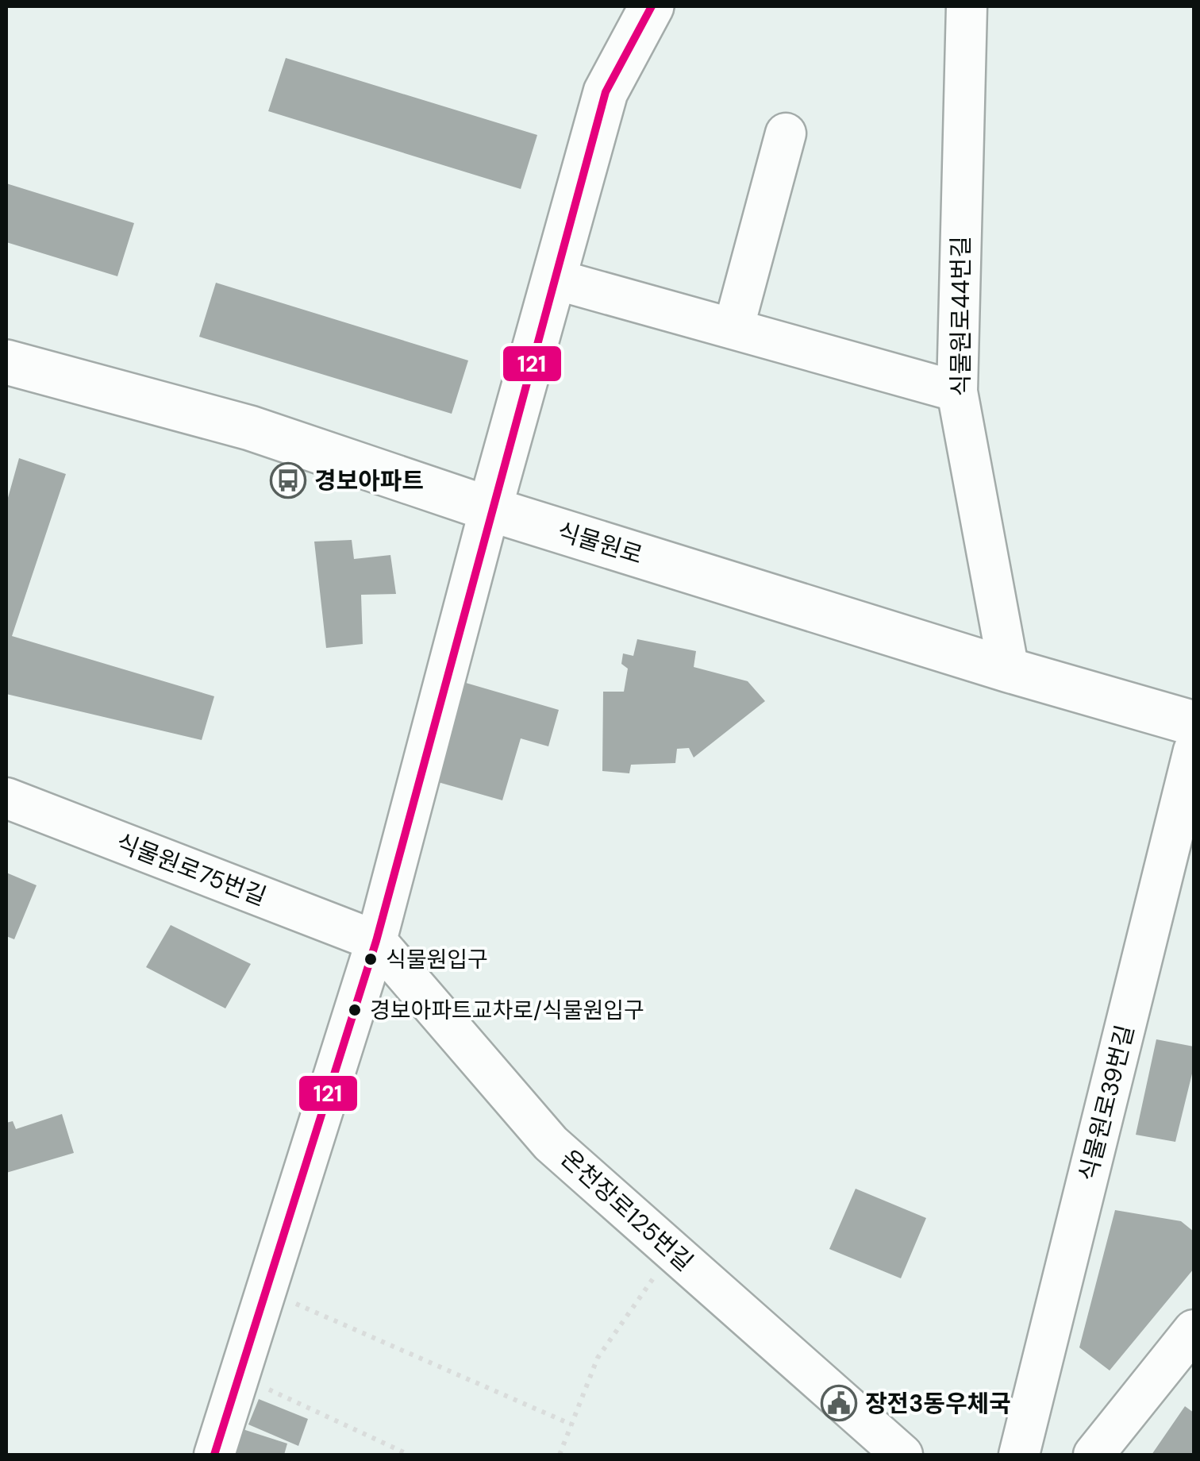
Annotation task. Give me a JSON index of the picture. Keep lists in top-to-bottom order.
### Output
{
  "streets": {
    "main road": ["식물원로"],
    "street": [
      "식물원로44번길",
      "식물원로75번길",
      "식물원로39번길",
      "온천장로125번길"
    ]
  },
  "crossings": [
    ["식물원로44번길", "식물원로"],
    ["식물원로75번길", "온천장로125번길"]
  ],
  "places": {
    "bus stop": ["경보아파트"],
    "other": ["식물원입구", "경보아파트교차로/식물원입구"],
    "public building": ["장전3동우체국"]
  },
  "lines": ["transit line 121"]
}
